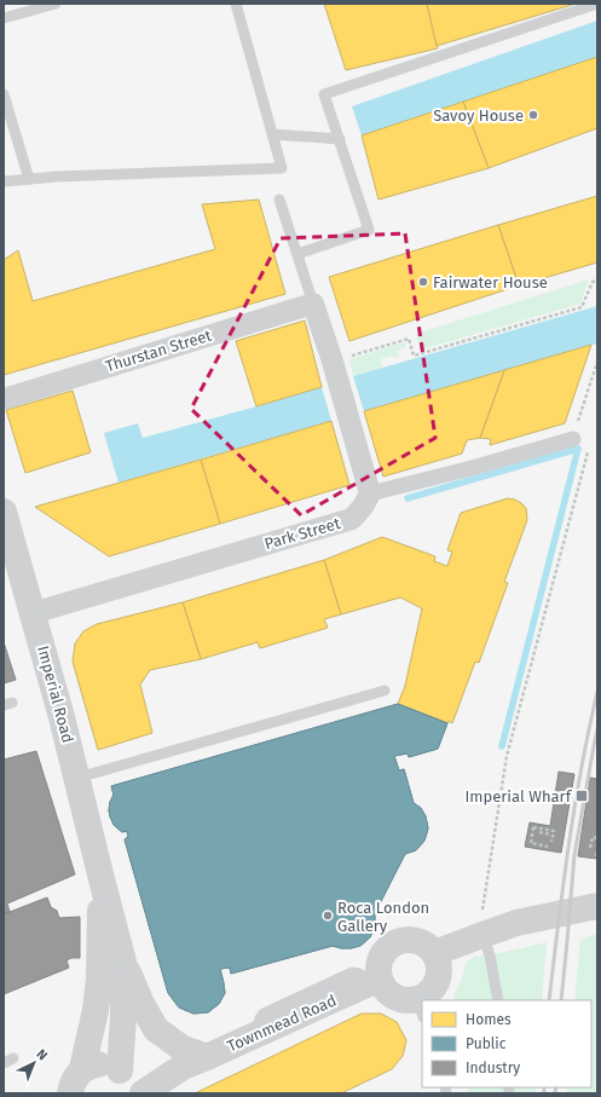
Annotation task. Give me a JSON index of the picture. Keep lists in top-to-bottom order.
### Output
{
  "streets": {
    "street": [
      "Thurstan Street",
      "Park Street",
      "Imperial Road",
      "Townmead Road"
    ]
  },
  "crossings": [
    ["Park Street", "Imperial Road"],
    ["Imperial Road", "Townmead Road"]
  ],
  "places": {
    "other": ["Savoy House", "Fairwater House", "Roca London Gallery"],
    "transit": ["Imperial Wharf"]
  },
  "legend": ["Homes", "Public", "Industry"],
  "north": "top right"
}
